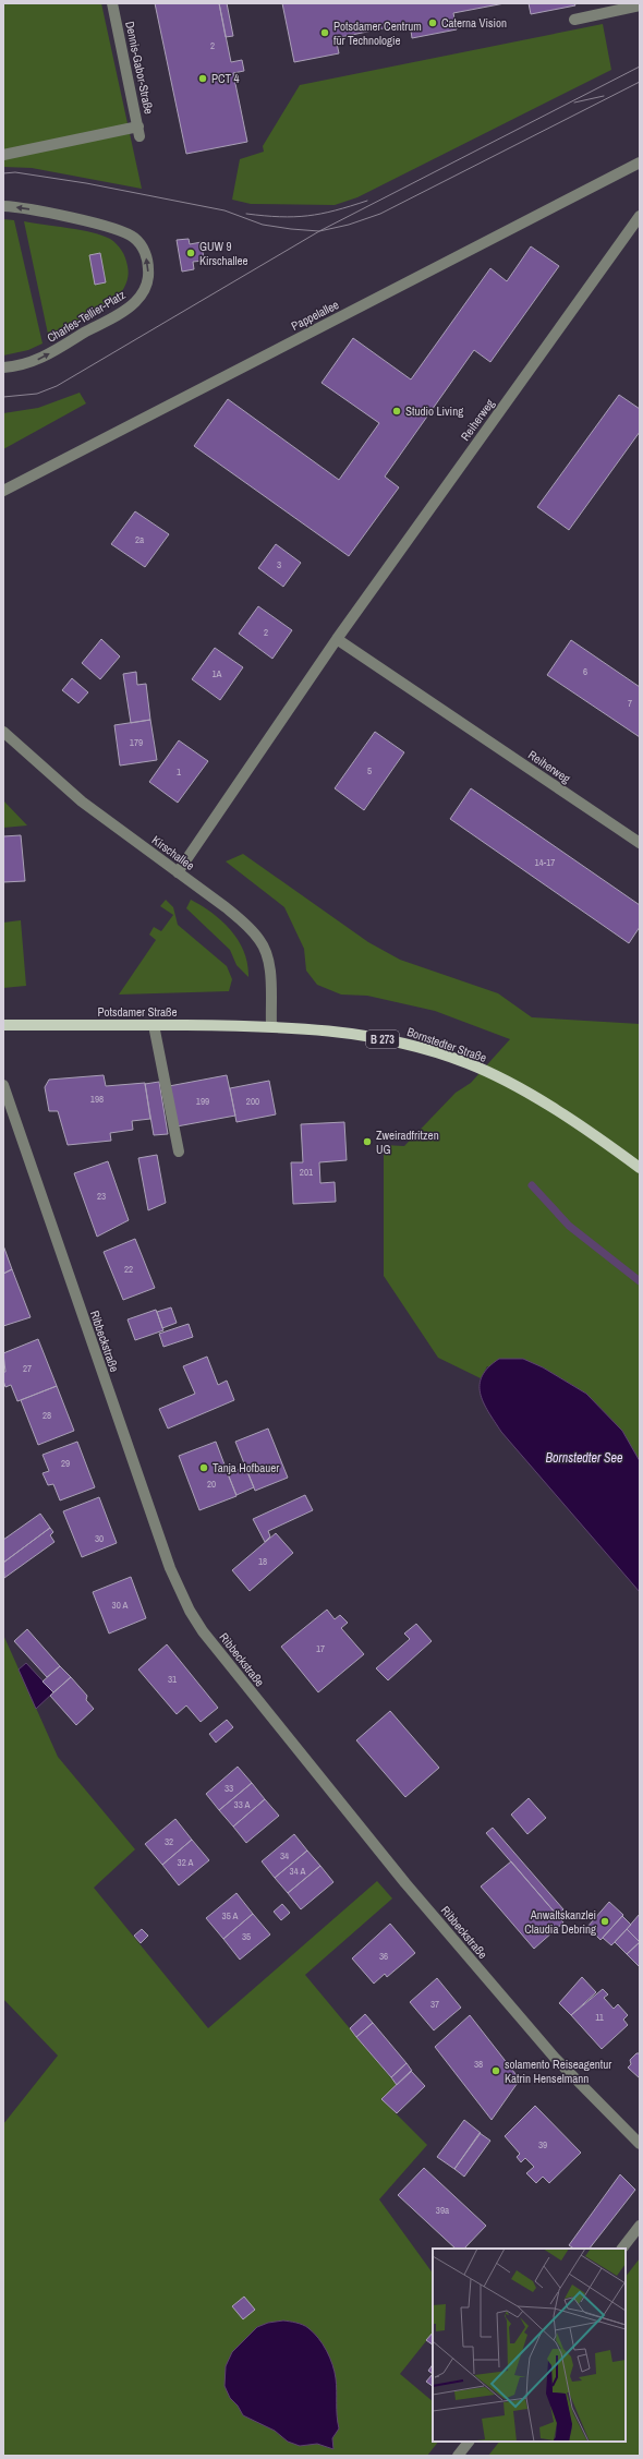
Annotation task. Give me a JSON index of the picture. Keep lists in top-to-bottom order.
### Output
{
  "streets": {
    "main road": ["Potsdamer Straße", "B 273", "Bornstedter Straße"],
    "street": [
      "Dennis-Gabor-Straße",
      "Pappelallee",
      "Charles-Tellier-Platz",
      "Reiherweg",
      "Kirschallee",
      "Ribbeckstraße"
    ]
  },
  "crossings": [
    ["Reiherweg", "Kirschallee"],
    ["Kirschallee", "Potsdamer Straße"],
    ["Kirschallee", "Bornstedter Straße"],
    ["Potsdamer Straße", "Bornstedter Straße"]
  ],
  "water": ["Bornstedter See"],
  "places": [
    "Caterna Vision",
    "Potsdamer Centrum für Technologie",
    "PCT 4",
    "GUW 9 Kirschallee",
    "Studio Living",
    "Zweiradfritzen UG",
    "Tanja Hofbauer",
    "Anwaltskanzlei Claudia Debring",
    "solamento Reiseagentur Katrin Henselmann"
  ],
  "house_numbers": [
    "2",
    "2a",
    "3",
    "2",
    "6",
    "1A",
    "7",
    "179",
    "5",
    "1",
    "14-17",
    "198",
    "199",
    "200",
    "201",
    "23",
    "22",
    "27",
    "28",
    "29",
    "20",
    "30",
    "18",
    "30 A",
    "17",
    "31",
    "33",
    "33 A",
    "32",
    "34",
    "32 A",
    "34 A",
    "35 A",
    "35",
    "36",
    "37",
    "11",
    "38",
    "39",
    "39a"
  ]
}
